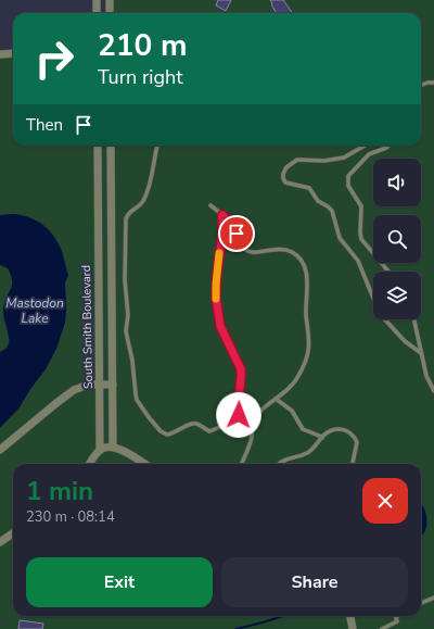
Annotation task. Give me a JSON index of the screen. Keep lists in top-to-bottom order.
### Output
{
  "streets": {
    "street": ["South Smith Boulevard"]
  },
  "water": ["Mastodon Lake"],
  "page": {
    "turn": ["210 m", "Turn right"],
    "then": "Then",
    "heading": ["1 min", "230 m · 08:14"],
    "buttons": ["Exit", "Share"]
  }
}
